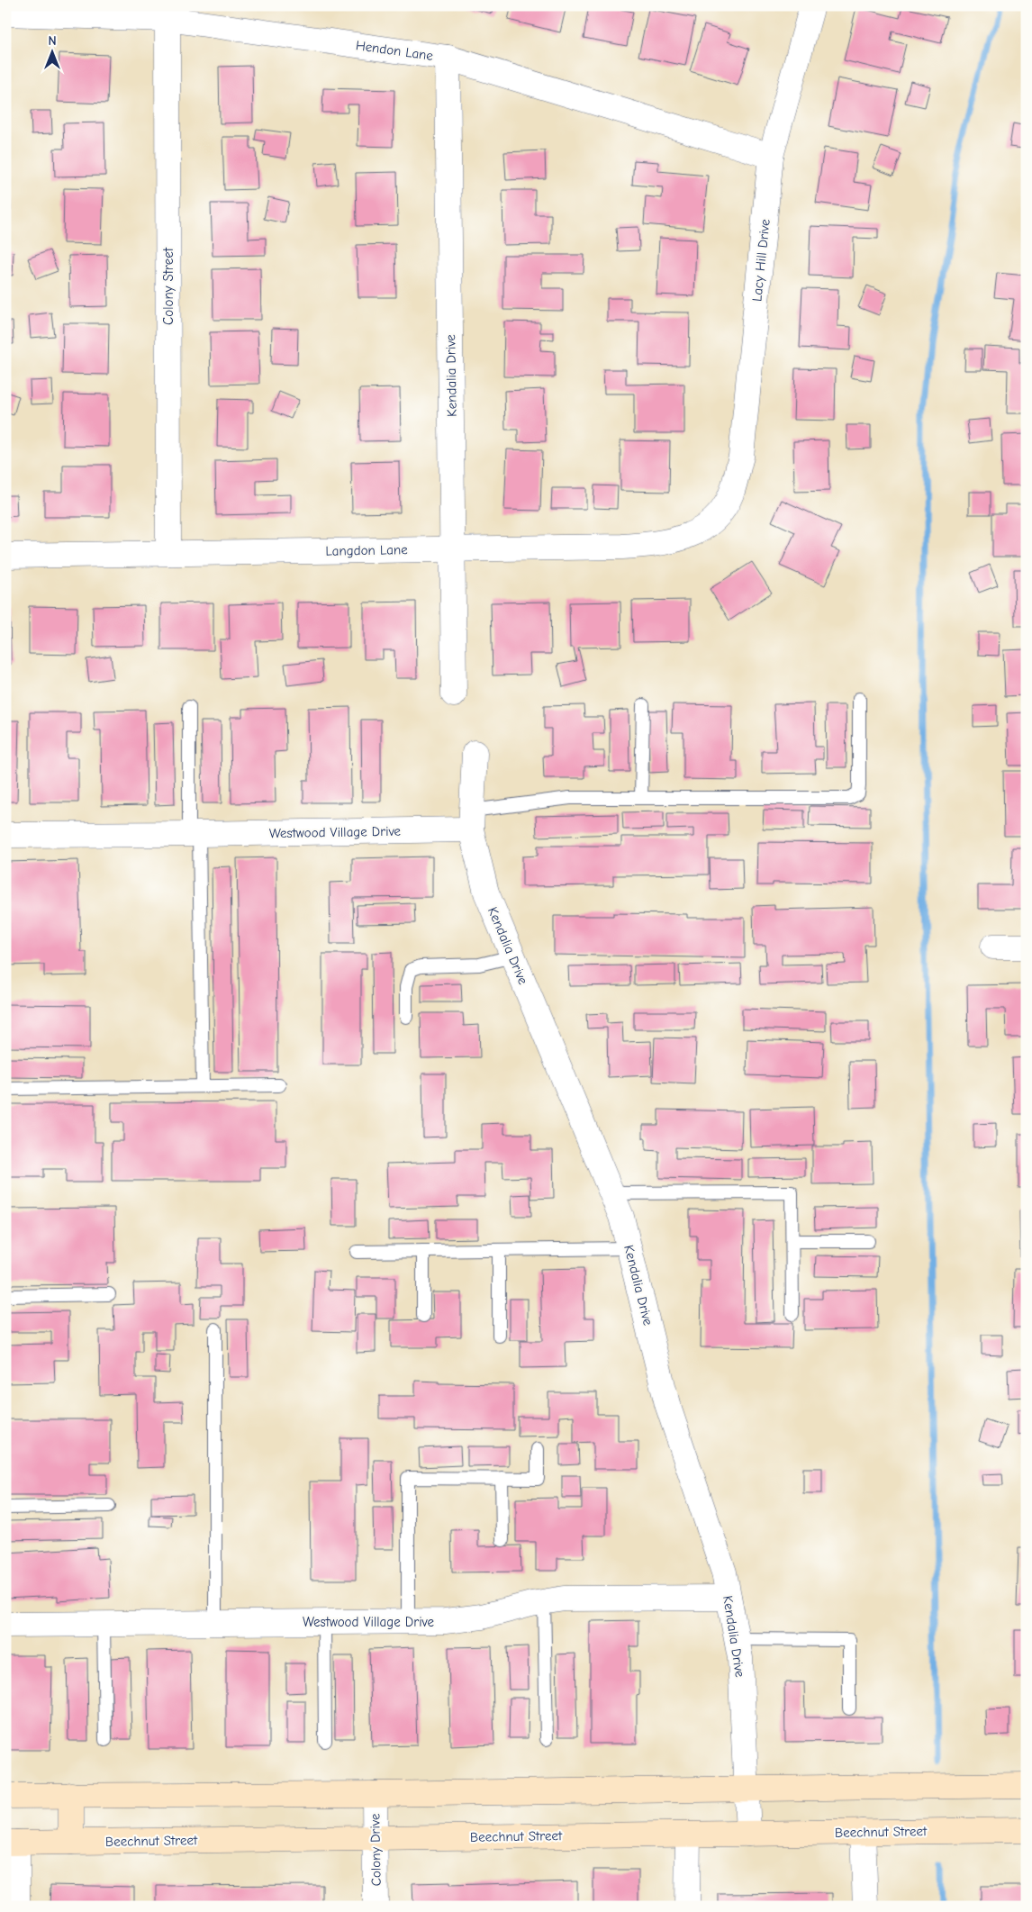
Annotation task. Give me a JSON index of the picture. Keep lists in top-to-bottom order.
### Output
{
  "streets": {
    "main road": ["Beechnut Street"],
    "street": [
      "Hendon Lane",
      "Lacy Hill Drive",
      "Colony Street",
      "Kendalia Drive",
      "Langdon Lane",
      "Westwood Village Drive",
      "Colony Drive"
    ]
  },
  "crossings": [
    ["Hendon Lane", "Lacy Hill Drive"],
    ["Hendon Lane", "Colony Street"],
    ["Hendon Lane", "Kendalia Drive"],
    ["Lacy Hill Drive", "Langdon Lane"],
    ["Colony Street", "Langdon Lane"],
    ["Kendalia Drive", "Langdon Lane"],
    ["Kendalia Drive", "Westwood Village Drive"],
    ["Kendalia Drive", "Beechnut Street"],
    ["Beechnut Street", "Colony Drive"]
  ],
  "north": "top"
}
